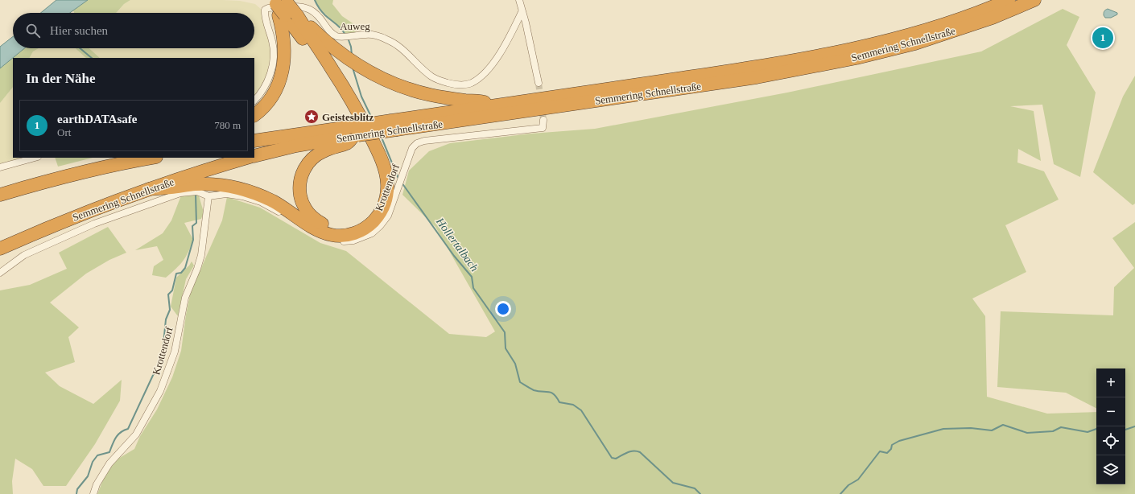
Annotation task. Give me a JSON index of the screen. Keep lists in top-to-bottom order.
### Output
{
  "streets": {
    "highway": ["Semmering Schnellstraße"],
    "street": ["Auweg", "Krottendorf"]
  },
  "water": ["Hollertalbach"],
  "places": {
    "place": ["Geistesblitz"]
  },
  "page": {
    "search": "Hier suchen",
    "pins": "1",
    "heading": "In der Nähe",
    "list": [
      {
        "mark": "1",
        "name": "earthDATAsafe",
        "note": "Ort",
        "value": "780 m"
      }
    ],
    "map_buttons": ["+", "−"]
  }
}
